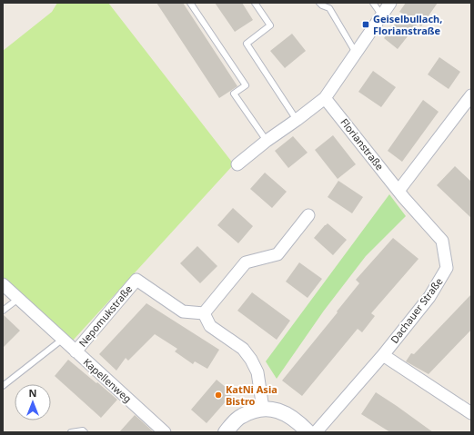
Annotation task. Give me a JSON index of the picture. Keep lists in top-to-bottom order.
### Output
{
  "streets": {
    "street": [
      "Florianstraße",
      "Dachauer Straße",
      "Nepomukstraße",
      "Kapellenweg"
    ]
  },
  "crossings": [
    ["Florianstraße", "Dachauer Straße"],
    ["Nepomukstraße", "Kapellenweg"]
  ],
  "places": {
    "transit": ["Geiselbullach, Florianstraße"],
    "other": ["KatNi Asia Bistro"]
  },
  "north": "top"
}
